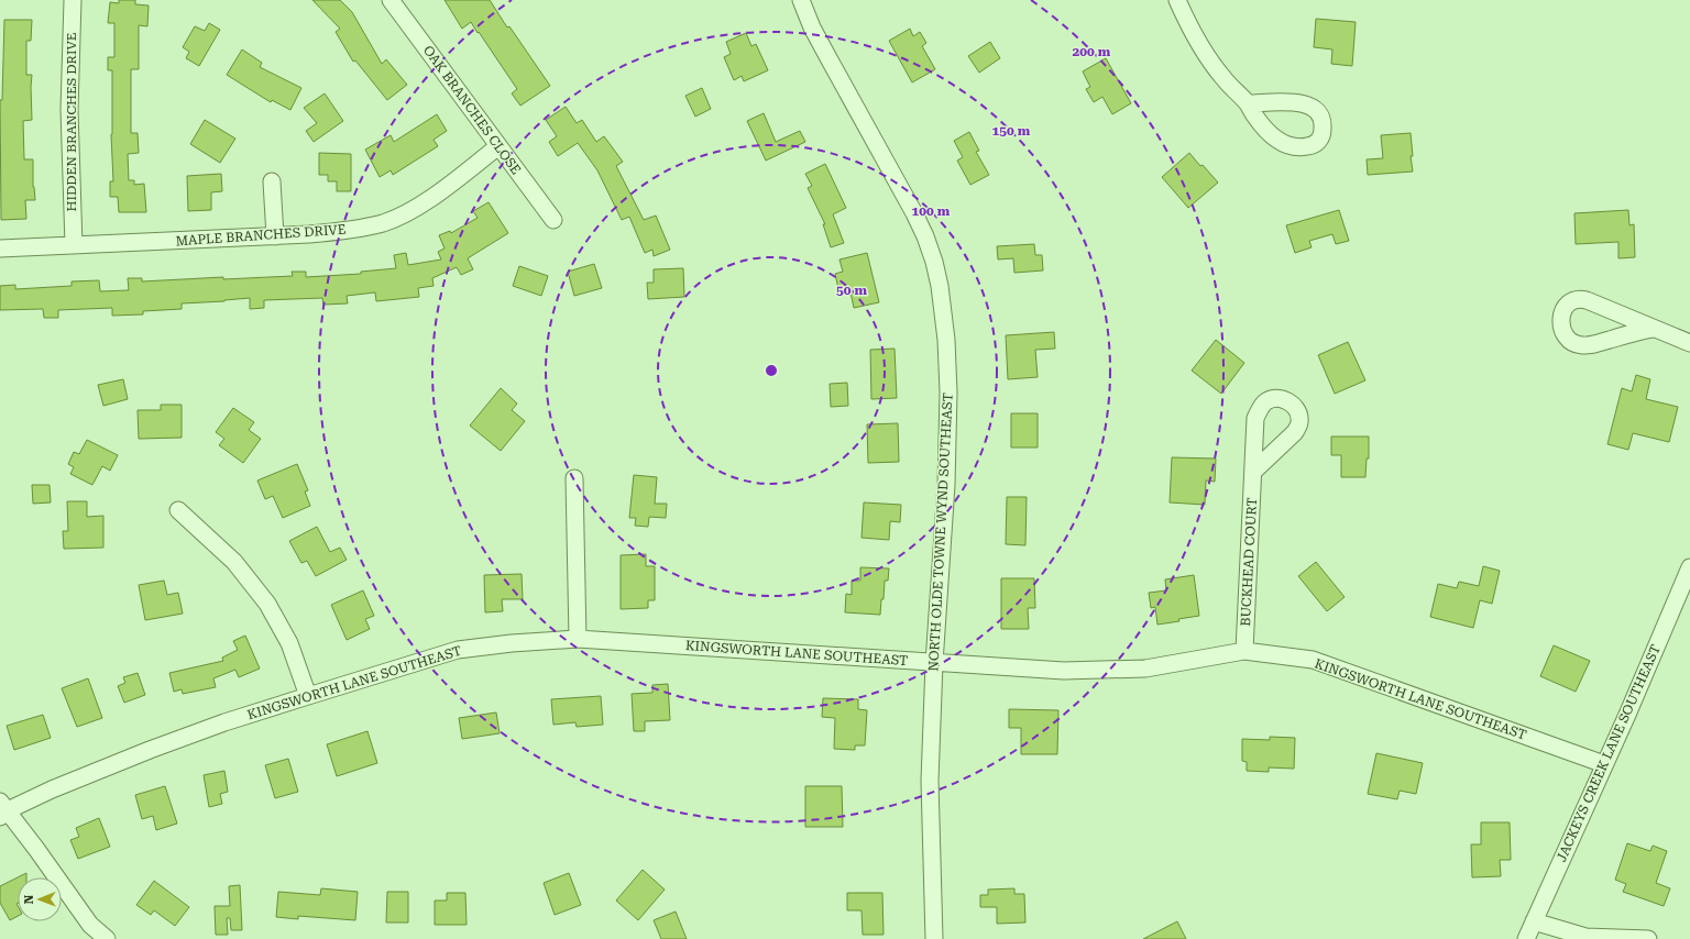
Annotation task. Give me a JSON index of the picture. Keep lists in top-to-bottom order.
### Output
{
  "streets": {
    "street": [
      "OAK BRANCHES CLOSE",
      "HIDDEN BRANCHES DRIVE",
      "MAPLE BRANCHES DRIVE",
      "NORTH OLDE TOWNE WYND SOUTHEAST",
      "BUCKHEAD COURT",
      "KINGSWORTH LANE SOUTHEAST",
      "JACKEYS CREEK LANE SOUTHEAST"
    ]
  },
  "crossings": [
    ["OAK BRANCHES CLOSE", "MAPLE BRANCHES DRIVE"],
    ["HIDDEN BRANCHES DRIVE", "MAPLE BRANCHES DRIVE"],
    ["NORTH OLDE TOWNE WYND SOUTHEAST", "KINGSWORTH LANE SOUTHEAST"],
    ["BUCKHEAD COURT", "KINGSWORTH LANE SOUTHEAST"],
    ["KINGSWORTH LANE SOUTHEAST", "JACKEYS CREEK LANE SOUTHEAST"]
  ],
  "north": "left",
  "rings": [
    "200 m",
    "150 m",
    "100 m",
    "50 m"
  ]
}
